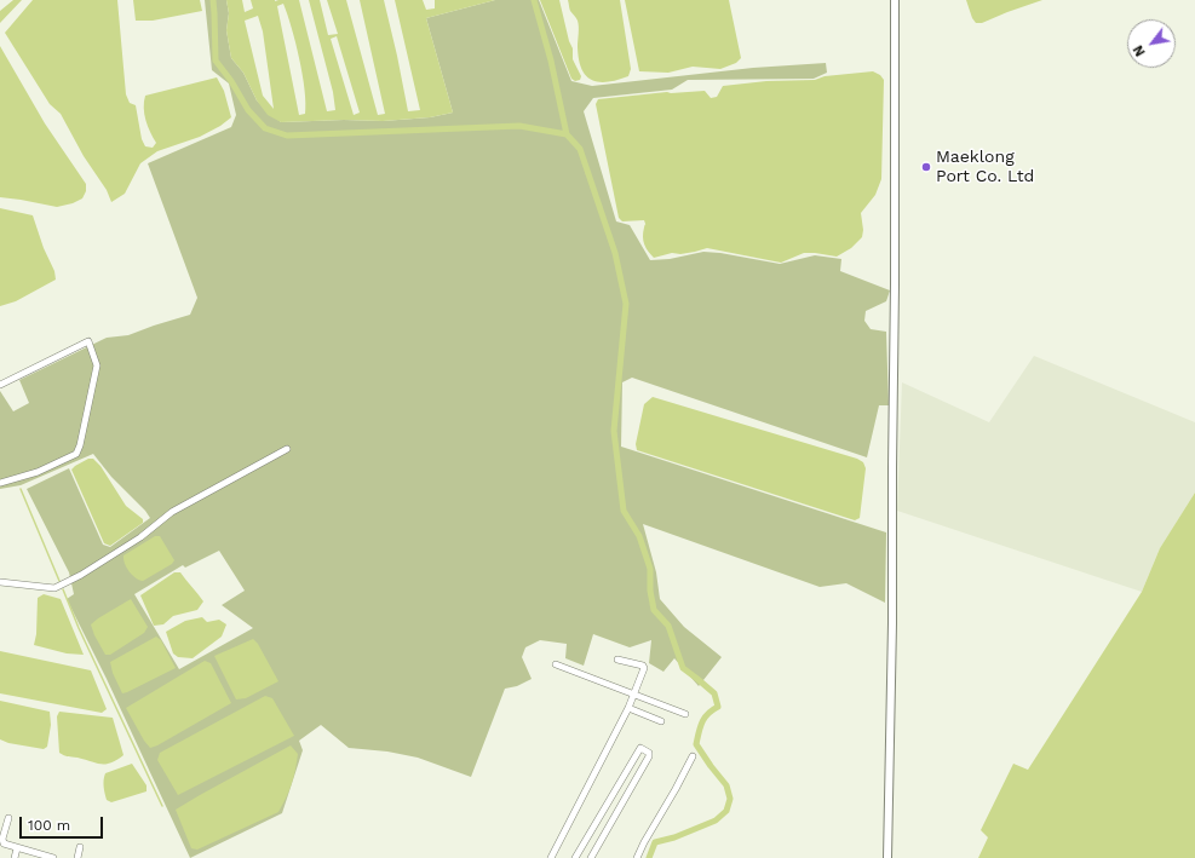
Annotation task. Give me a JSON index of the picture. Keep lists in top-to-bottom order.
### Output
{
  "places": ["Maeklong Port Co. Ltd"],
  "scale_bar": "100 m",
  "north": "bottom left"
}
